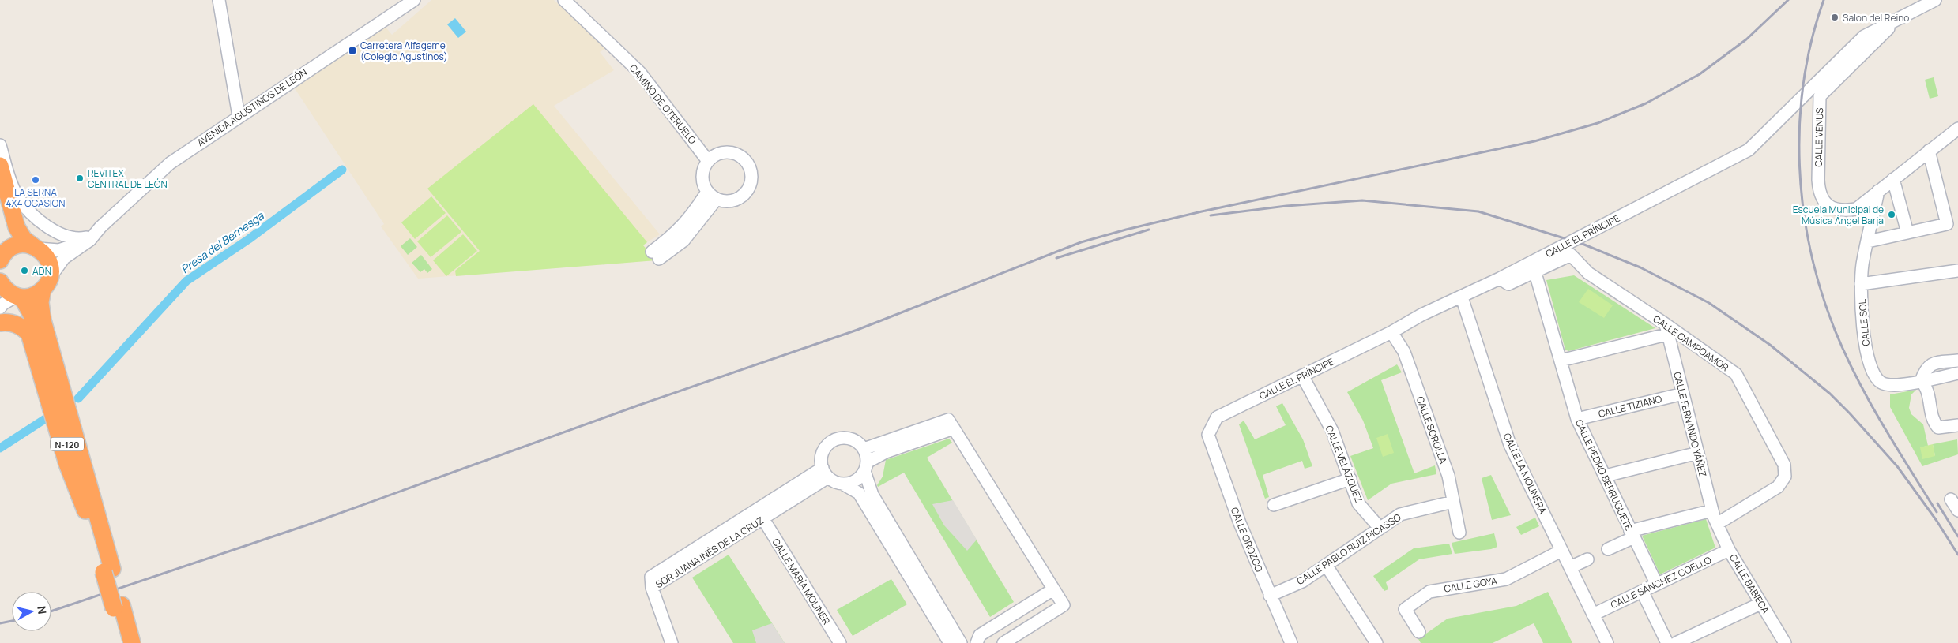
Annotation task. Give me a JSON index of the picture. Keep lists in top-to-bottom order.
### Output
{
  "streets": {
    "highway": ["N-120"],
    "street": [
      "CAMINO DE OTERUELO",
      "AVENIDA AGUSTINOS DE LEÓN",
      "CALLE VENUS",
      "CALLE EL PRÍNCIPE",
      "CALLE SOL",
      "CALLE CAMPOAMOR",
      "CALLE TIZIANO",
      "CALLE FERNANDO YÁÑEZ",
      "CALLE SOROLLA",
      "CALLE VELÁZQUEZ",
      "CALLE LA MOLINERA",
      "CALLE PEDRO BERRUGUETE",
      "CALLE OROZCO",
      "CALLE PABLO RUIZ PICASSO",
      "SOR JUANA INÉS DE LA CRUZ",
      "CALLE MARÍA MOLINER",
      "CALLE SÁNCHEZ COELLO",
      "CALLE BABIECA",
      "CALLE GOYA"
    ]
  },
  "crossings": [
    ["AVENIDA AGUSTINOS DE LEÓN", "N-120"],
    ["CALLE VENUS", "CALLE EL PRÍNCIPE"],
    ["CALLE EL PRÍNCIPE", "CALLE CAMPOAMOR"],
    ["CALLE EL PRÍNCIPE", "CALLE SOROLLA"],
    ["CALLE EL PRÍNCIPE", "CALLE VELÁZQUEZ"],
    ["CALLE EL PRÍNCIPE", "CALLE LA MOLINERA"],
    ["CALLE EL PRÍNCIPE", "CALLE OROZCO"],
    ["CALLE CAMPOAMOR", "CALLE FERNANDO YÁÑEZ"],
    ["CALLE CAMPOAMOR", "CALLE PEDRO BERRUGUETE"],
    ["CALLE CAMPOAMOR", "CALLE BABIECA"],
    ["CALLE TIZIANO", "CALLE FERNANDO YÁÑEZ"],
    ["CALLE TIZIANO", "CALLE PEDRO BERRUGUETE"],
    ["CALLE FERNANDO YÁÑEZ", "CALLE BABIECA"],
    ["CALLE SOROLLA", "CALLE PABLO RUIZ PICASSO"],
    ["CALLE VELÁZQUEZ", "CALLE PABLO RUIZ PICASSO"],
    ["CALLE LA MOLINERA", "CALLE SÁNCHEZ COELLO"],
    ["CALLE LA MOLINERA", "CALLE GOYA"],
    ["CALLE PEDRO BERRUGUETE", "CALLE SÁNCHEZ COELLO"],
    ["CALLE OROZCO", "CALLE PABLO RUIZ PICASSO"],
    ["SOR JUANA INÉS DE LA CRUZ", "CALLE MARÍA MOLINER"],
    ["CALLE SÁNCHEZ COELLO", "CALLE BABIECA"]
  ],
  "water": ["Presa del Bernesga"],
  "places": {
    "other": [
      "Salon del Reino",
      "REVITEX CENTRAL DE LEÓN",
      "LA SERNA 4X4 OCASION",
      "Escuela Municipal de Música Ángel Barja",
      "ADN"
    ],
    "transit": ["Carretera Alfageme (Colegio Agustinos)"]
  },
  "north": "right"
}
